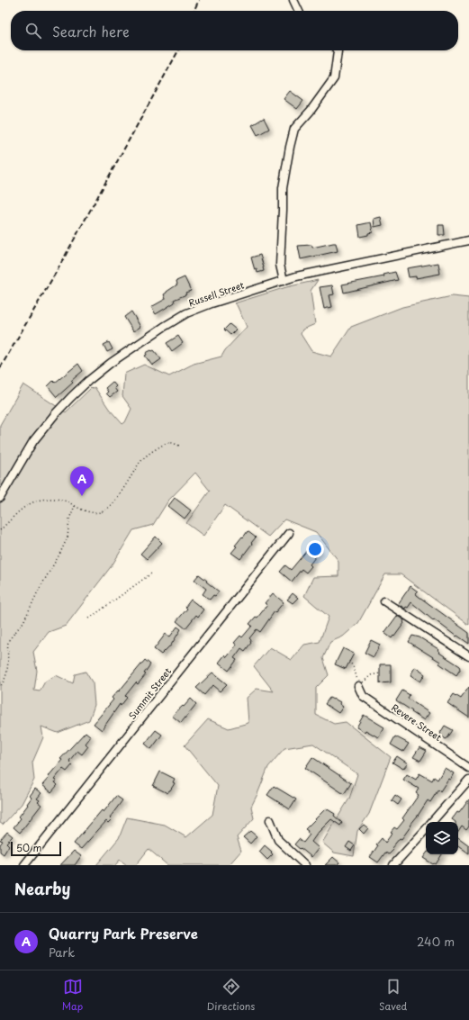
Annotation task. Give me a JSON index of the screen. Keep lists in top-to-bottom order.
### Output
{
  "streets": {
    "street": ["Russell Street", "Summit Street", "Revere Street"]
  },
  "scale_bar": "50 m",
  "page": {
    "search": "Search here",
    "pins": "A",
    "scale": "50 m",
    "heading": "Nearby",
    "list": [
      {
        "mark": "A",
        "name": "Quarry Park Preserve",
        "note": "Park",
        "value": "240 m"
      }
    ],
    "nav": ["Map", "Directions", "Saved"]
  }
}
